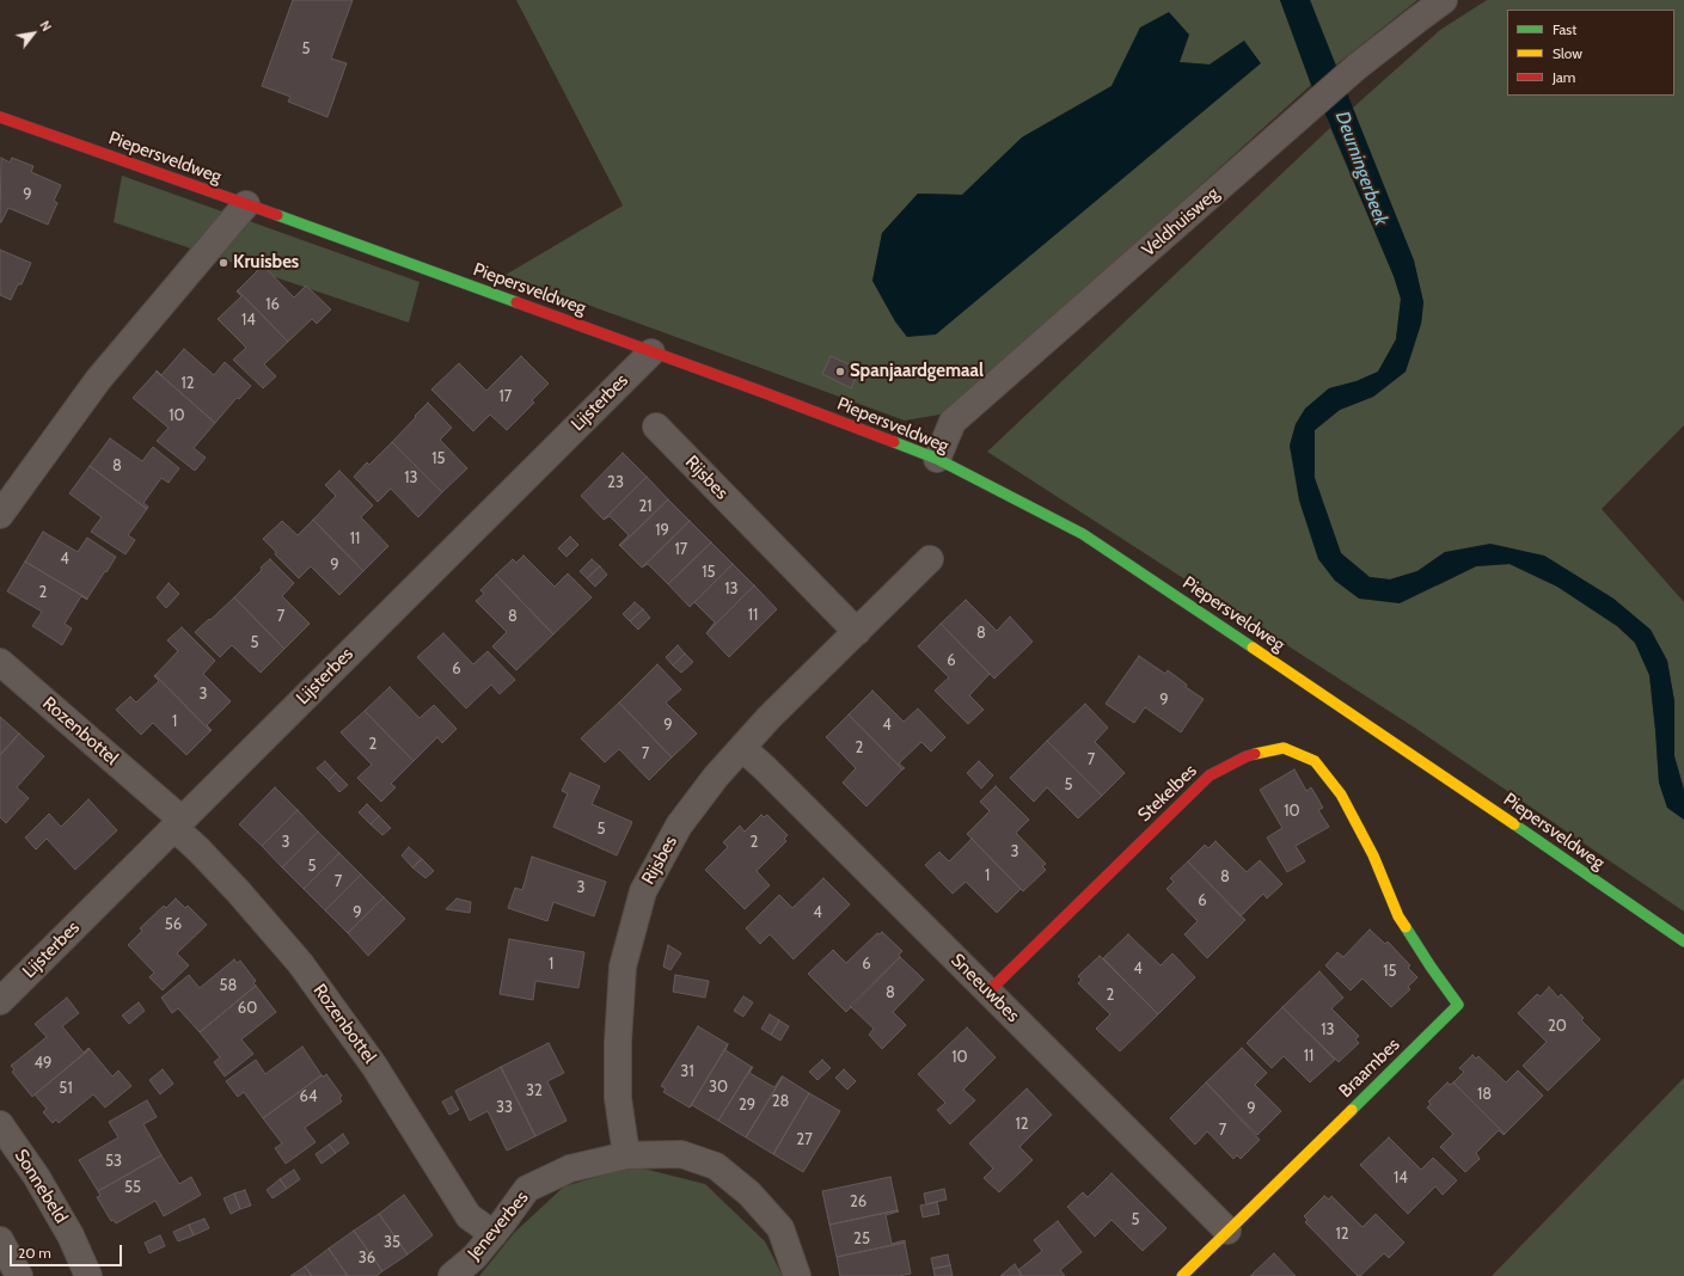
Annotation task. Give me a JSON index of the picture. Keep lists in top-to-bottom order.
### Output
{
  "streets": {
    "street": [
      "Piepersveldweg",
      "Veldhuisweg",
      "Lijsterbes",
      "Rijsbes",
      "Rozenbottel",
      "Stekelbes",
      "Sneeuwbes",
      "Braambes",
      "Sonnebeld",
      "Jeneverbes"
    ]
  },
  "crossings": [
    ["Piepersveldweg", "Veldhuisweg"],
    ["Piepersveldweg", "Lijsterbes"],
    ["Lijsterbes", "Rozenbottel"],
    ["Rijsbes", "Sneeuwbes"],
    ["Rijsbes", "Jeneverbes"],
    ["Rozenbottel", "Jeneverbes"],
    ["Stekelbes", "Sneeuwbes"],
    ["Stekelbes", "Braambes"],
    ["Sneeuwbes", "Braambes"]
  ],
  "water": ["Deurningerbeek"],
  "places": ["Kruisbes", "Spanjaardgemaal"],
  "house_numbers": [
    "5",
    "9",
    "16",
    "14",
    "12",
    "17",
    "10",
    "15",
    "8",
    "13",
    "23",
    "21",
    "19",
    "11",
    "17",
    "4",
    "9",
    "15",
    "13",
    "2",
    "11",
    "7",
    "8",
    "8",
    "5",
    "6",
    "6",
    "3",
    "9",
    "1",
    "9",
    "4",
    "2",
    "2",
    "7",
    "7",
    "5",
    "10",
    "5",
    "3",
    "2",
    "3",
    "5",
    "1",
    "8",
    "7",
    "3",
    "6",
    "9",
    "4",
    "56",
    "1",
    "6",
    "4",
    "15",
    "58",
    "8",
    "2",
    "60",
    "20",
    "13",
    "11",
    "10",
    "49",
    "31",
    "30",
    "51",
    "32",
    "18",
    "64",
    "28",
    "29",
    "33",
    "9",
    "12",
    "7",
    "27",
    "53",
    "14",
    "55",
    "26",
    "5",
    "12",
    "25",
    "35",
    "36"
  ],
  "legend": ["Fast", "Slow", "Jam"],
  "scale_bar": "20 m",
  "north": "top right"
}
